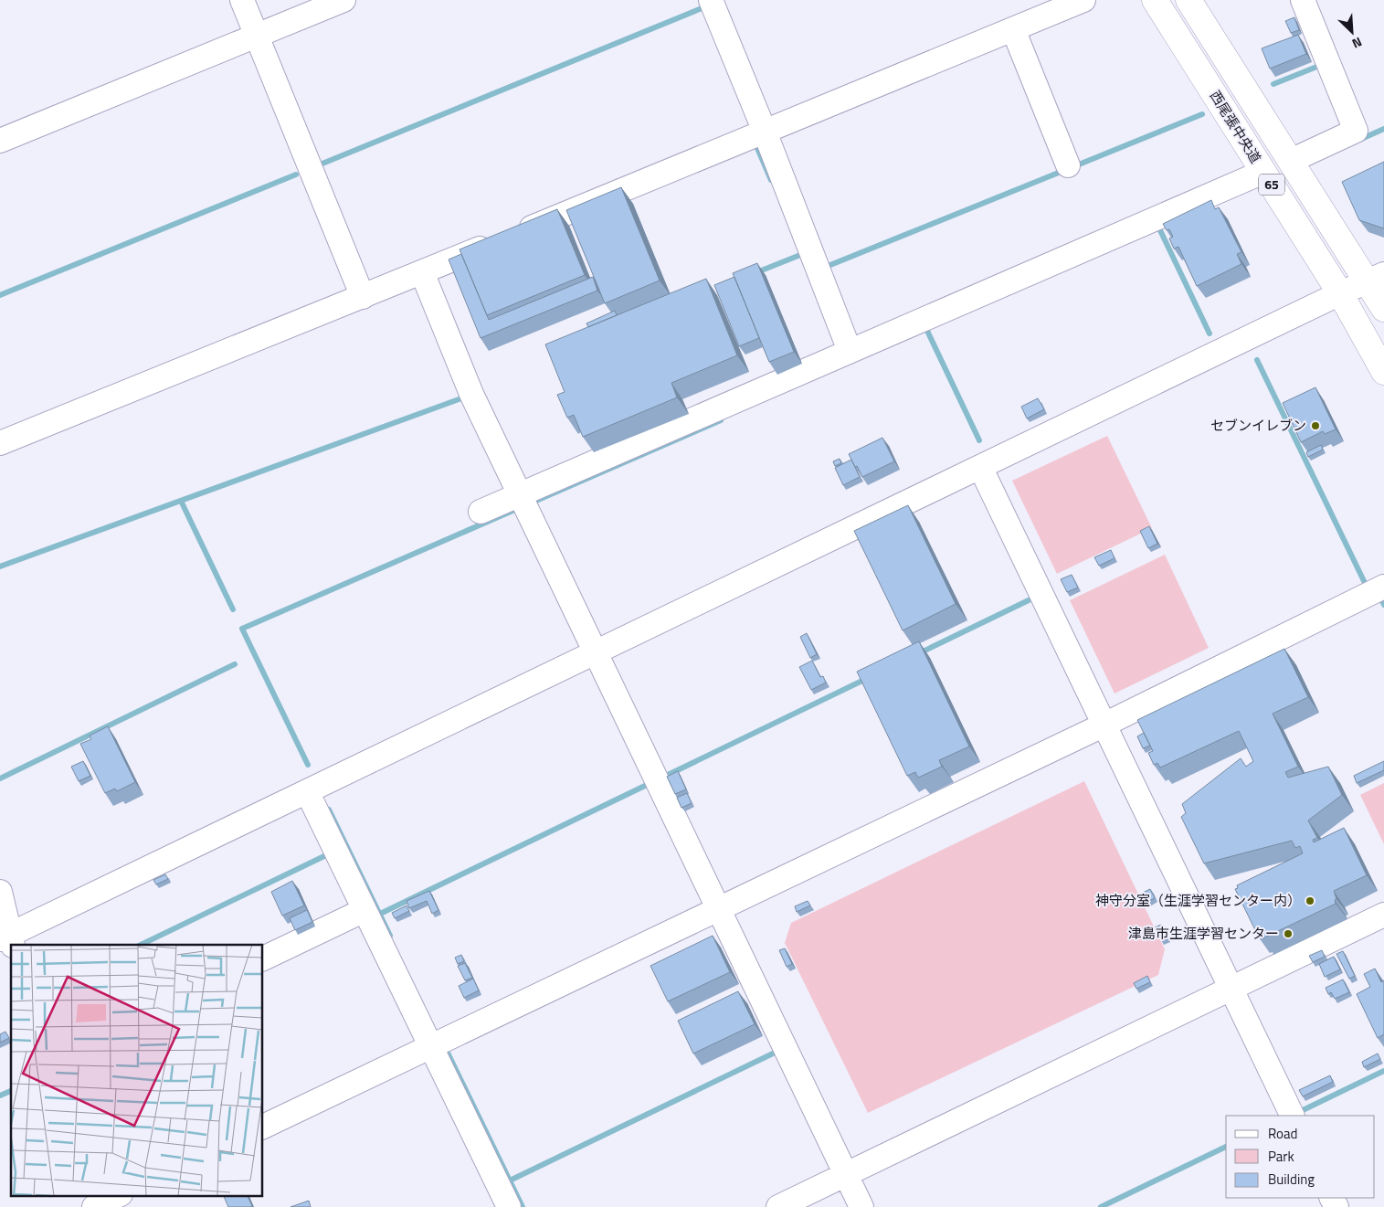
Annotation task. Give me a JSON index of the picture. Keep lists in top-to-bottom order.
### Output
{
  "streets": {
    "main road": ["西尾張中央道", "65"]
  },
  "places": ["セブンイレブン", "神守分室（生涯学習センター内）", "津島市生涯学習センター"],
  "legend": ["Road", "Park", "Building"],
  "north": "bottom right"
}
